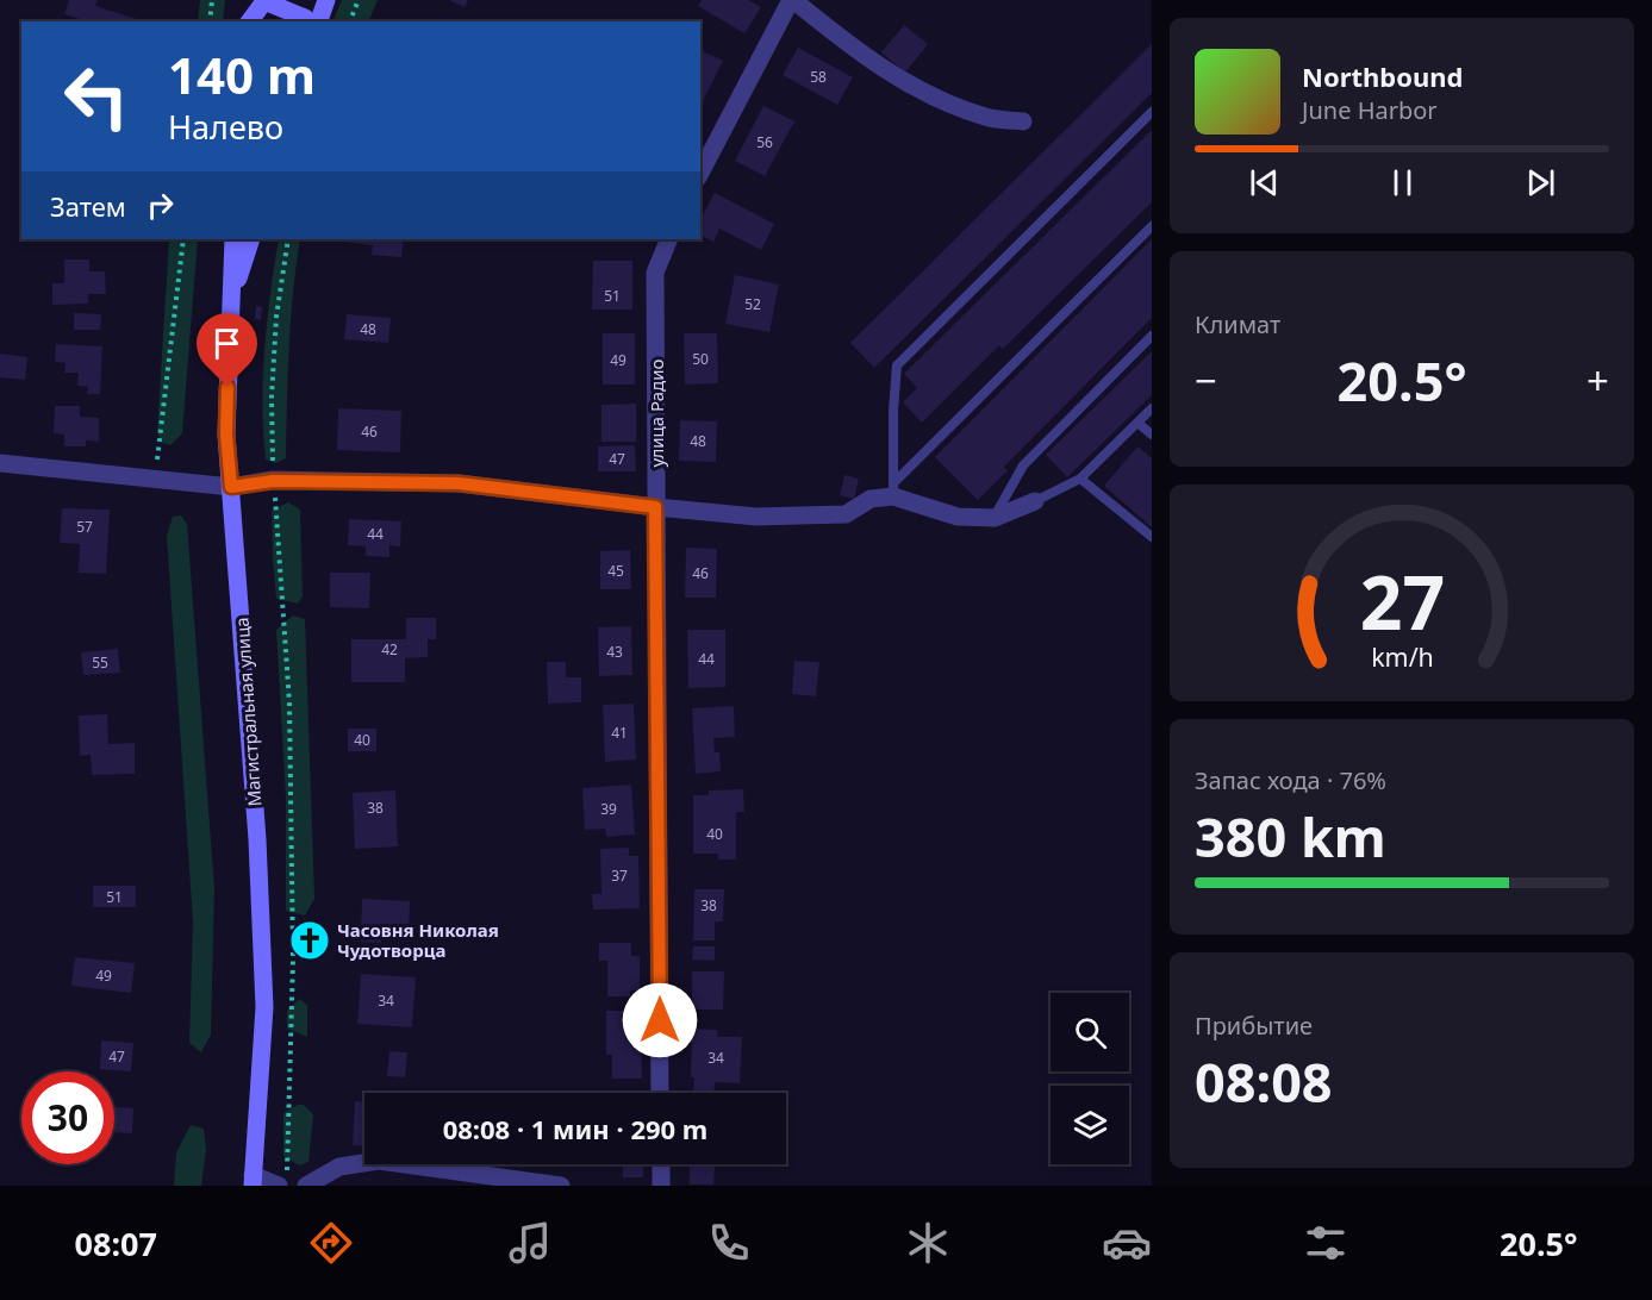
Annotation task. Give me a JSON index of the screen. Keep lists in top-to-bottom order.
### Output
{
  "streets": {
    "main road": ["Магистральная улица"],
    "street": ["улица Радио"]
  },
  "places": {
    "church": ["Часовня Николая Чудотворца"]
  },
  "house_numbers": [
    "58",
    "56",
    "51",
    "52",
    "48",
    "50",
    "49",
    "46",
    "48",
    "47",
    "57",
    "44",
    "45",
    "46",
    "42",
    "43",
    "44",
    "55",
    "41",
    "40",
    "38",
    "39",
    "40",
    "37",
    "51",
    "38",
    "49",
    "34",
    "47",
    "34"
  ],
  "page": {
    "turn": ["140 m", "Налево"],
    "song": ["Northbound", "June Harbor"],
    "then": "Затем",
    "tile": [
      "Климат",
      ["Запас хода · 76%", "380 km"],
      ["Прибытие", "08:08"]
    ],
    "heat": ["−", "20.5°", "+"],
    "limit": "30",
    "trip": "08:08 · 1 мин · 290 m",
    "tabs": ["08:07", "20.5°"],
    "gauge": ["27", "km/h"]
  }
}
